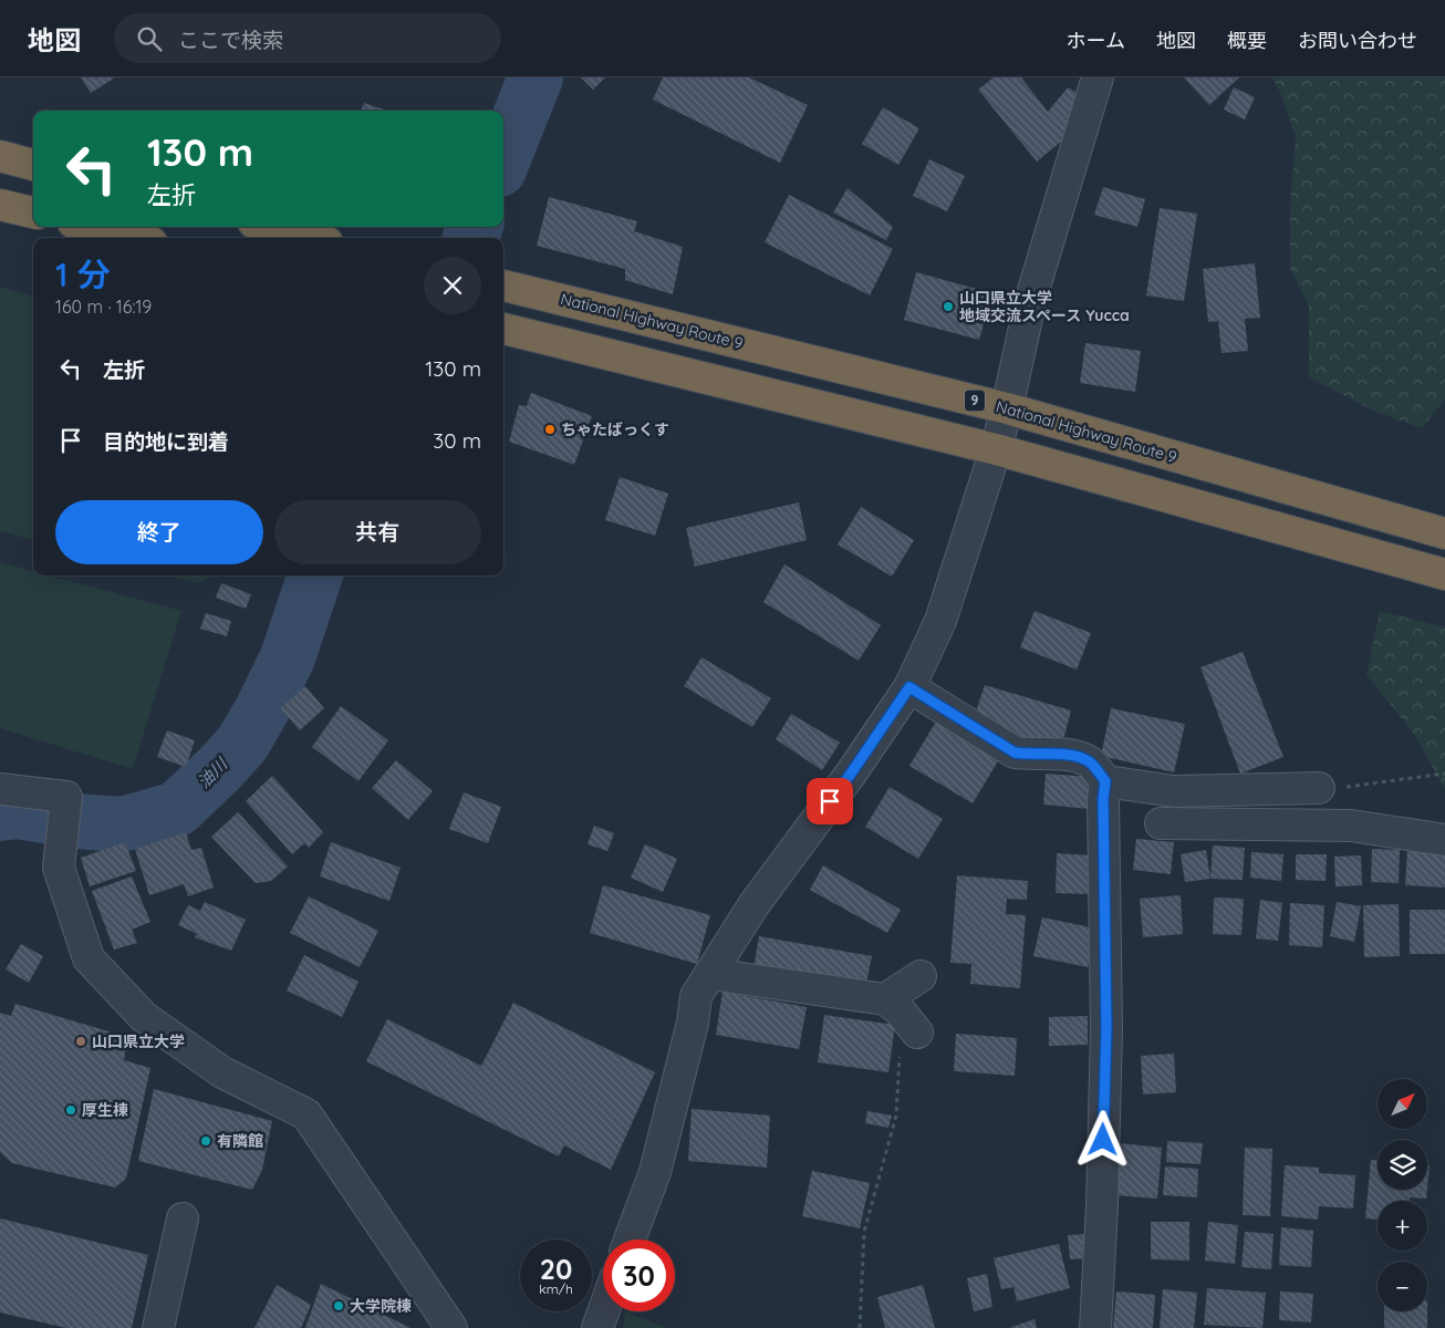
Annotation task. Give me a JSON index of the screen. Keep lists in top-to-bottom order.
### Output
{
  "streets": {
    "highway": ["National Highway Route 9", "9"]
  },
  "water": ["油川"],
  "places": [
    "山口県立大学 地域交流スペース Yucca",
    "ちゃたばっくす",
    "山口県立大学",
    "厚生棟",
    "有隣館",
    "大学院棟"
  ],
  "north": "top right",
  "page": {
    "header": "地図",
    "search": "ここで検索",
    "nav": [
      "ホーム",
      "地図",
      "概要",
      "お問い合わせ"
    ],
    "turn": ["130 m", "左折"],
    "heading": ["1 分", "160 m · 16:19"],
    "list": [
      {
        "name": "左折",
        "value": "130 m"
      },
      {
        "name": "目的地に到着",
        "value": "30 m"
      }
    ],
    "buttons": ["終了", "共有"],
    "map_buttons": ["+", "−"],
    "speed": "20 km/h",
    "limit": "30"
  }
}
